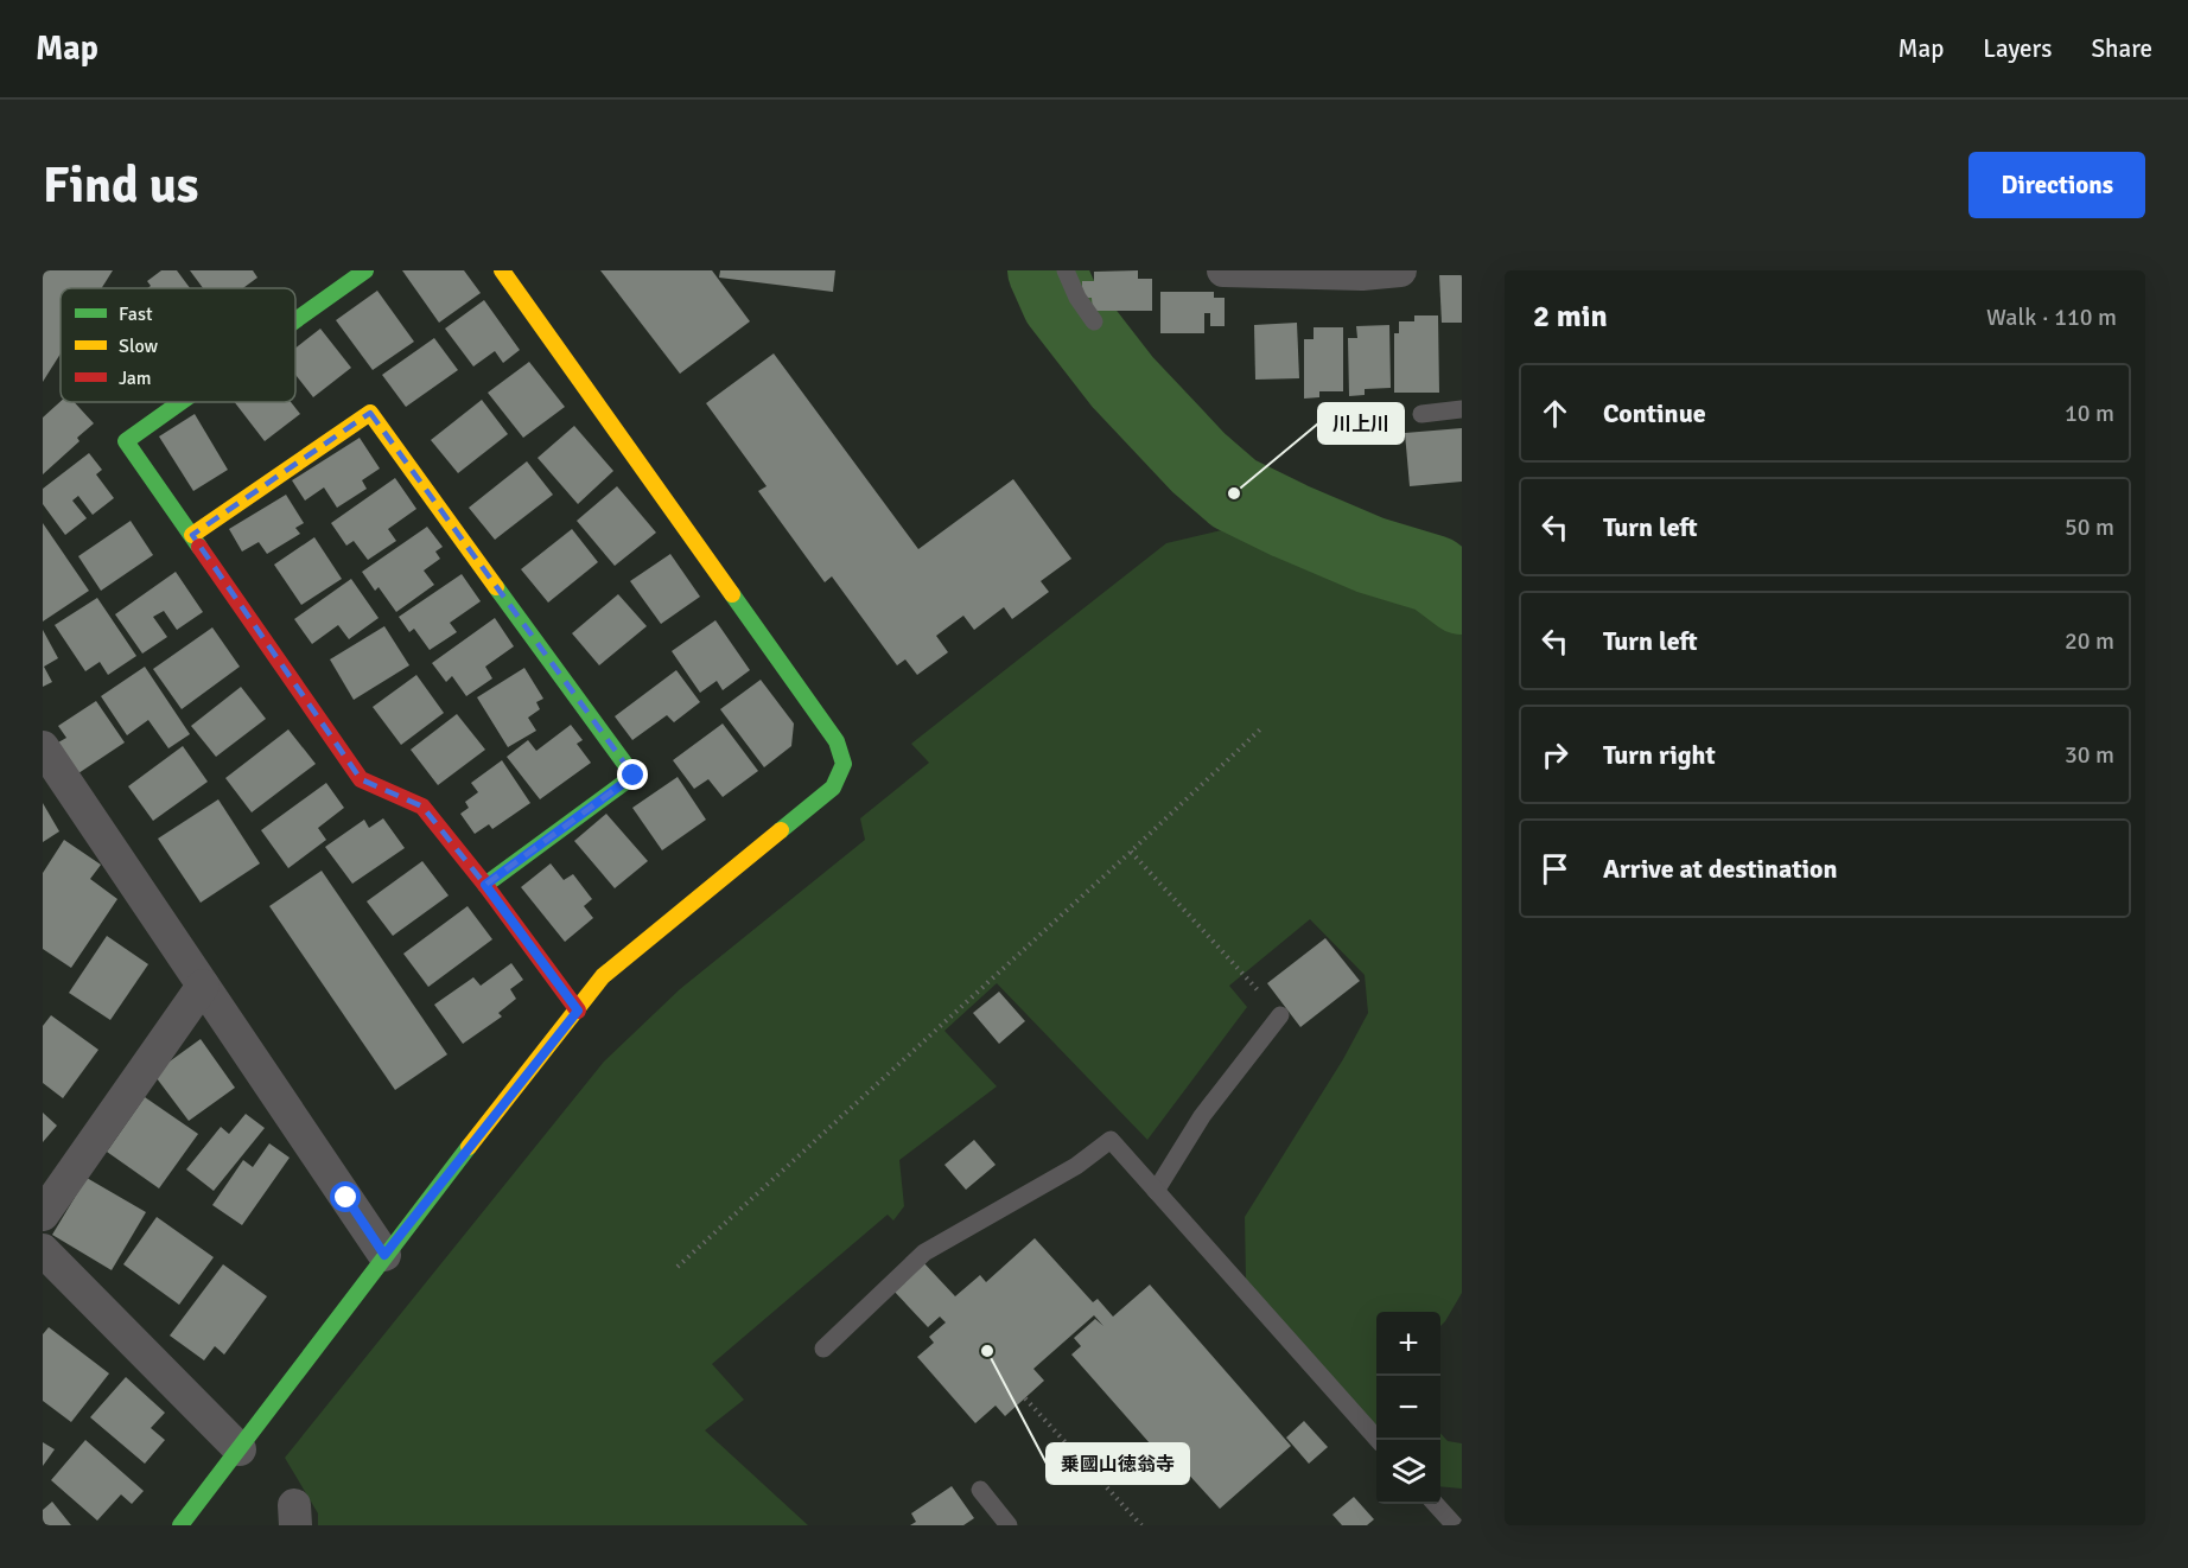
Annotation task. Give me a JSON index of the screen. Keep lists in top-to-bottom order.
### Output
{
  "places": ["川上川", "乗國山徳翁寺"],
  "legend": ["Fast", "Slow", "Jam"],
  "page": {
    "header": "Map",
    "nav": ["Map", "Layers", "Share"],
    "buttons": "Directions",
    "title": "Find us",
    "heading": ["2 min", "Walk · 110 m"],
    "list": [
      ["Continue", "10 m"],
      ["Turn left", "50 m"],
      ["Turn left", "20 m"],
      ["Turn right", "30 m"],
      "Arrive at destination"
    ],
    "map_buttons": ["+", "−"]
  }
}
